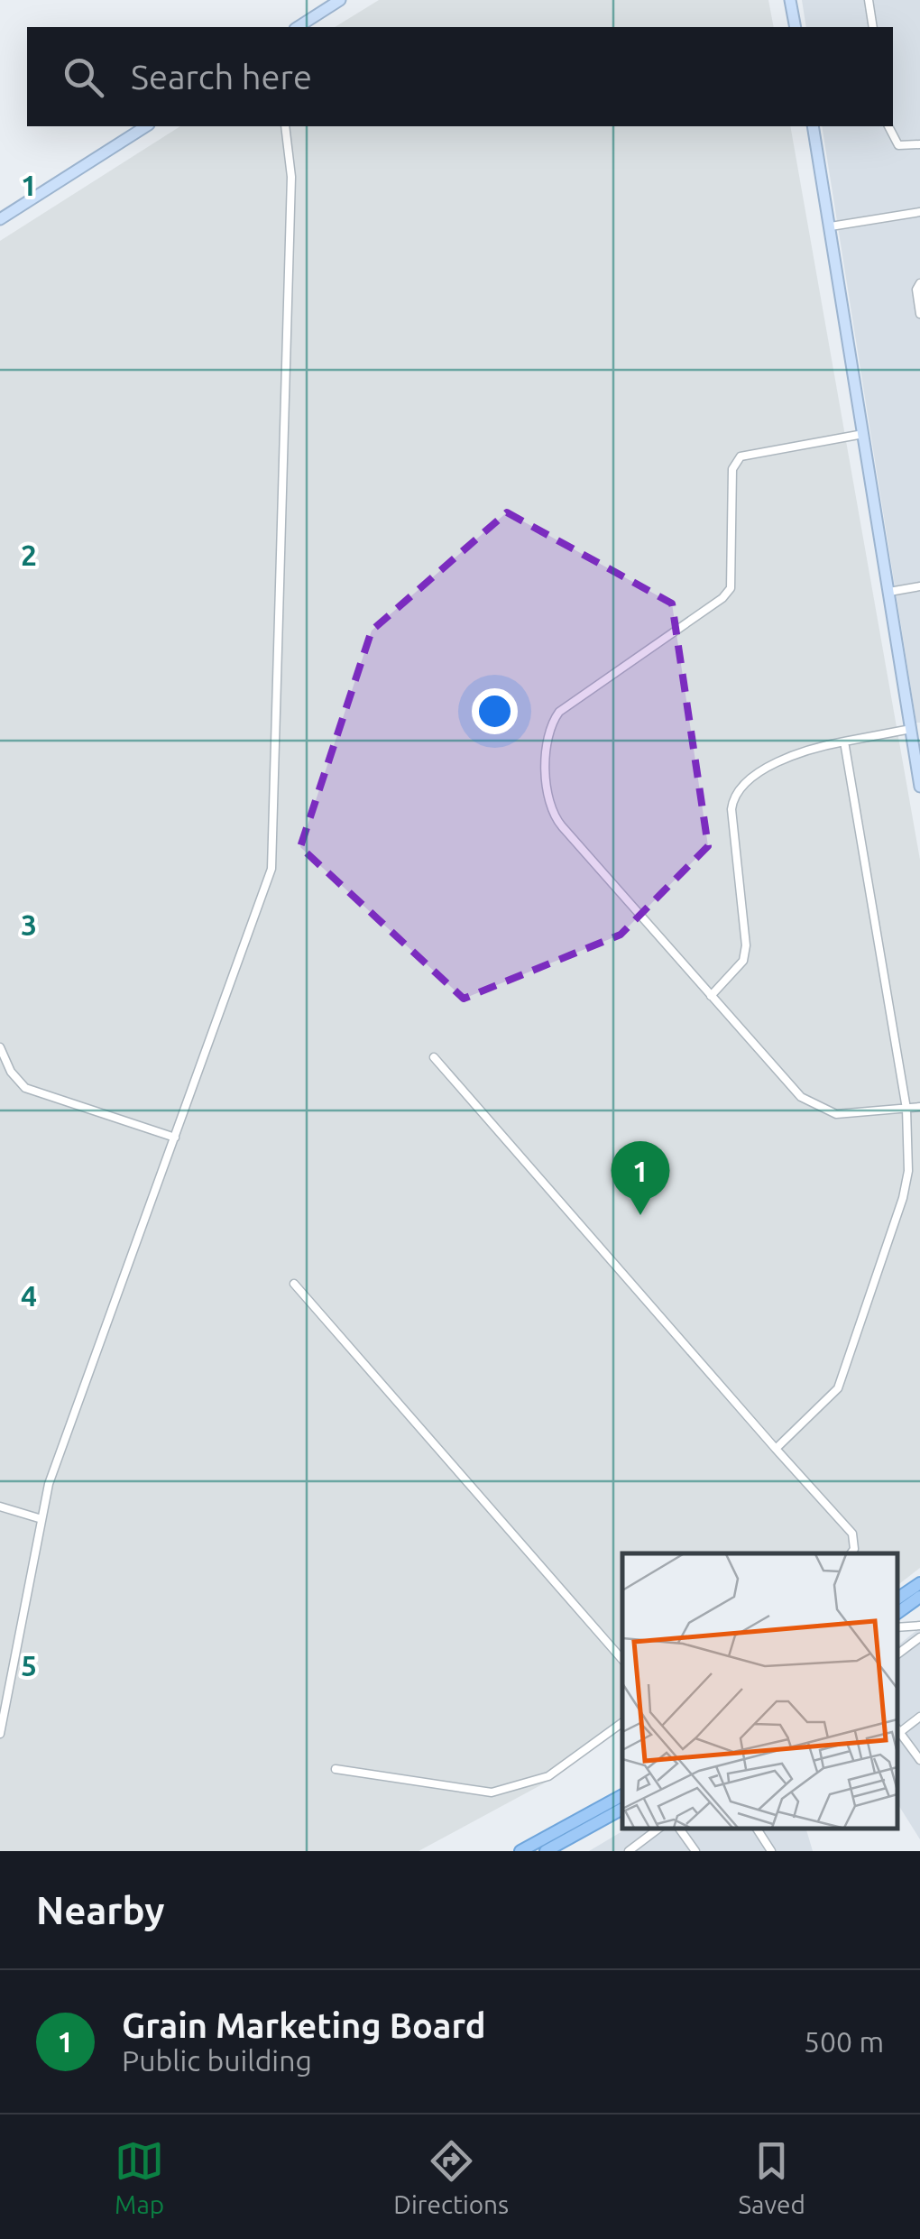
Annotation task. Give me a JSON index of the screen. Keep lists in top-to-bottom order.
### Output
{
  "page": {
    "search": "Search here",
    "pins": "1",
    "heading": "Nearby",
    "list": [
      {
        "mark": "1",
        "name": "Grain Marketing Board",
        "note": "Public building",
        "value": "500 m"
      }
    ],
    "nav": ["Map", "Directions", "Saved"]
  },
  "grid": {
    "rows": [
      "1",
      "2",
      "3",
      "4",
      "5"
    ]
  }
}
